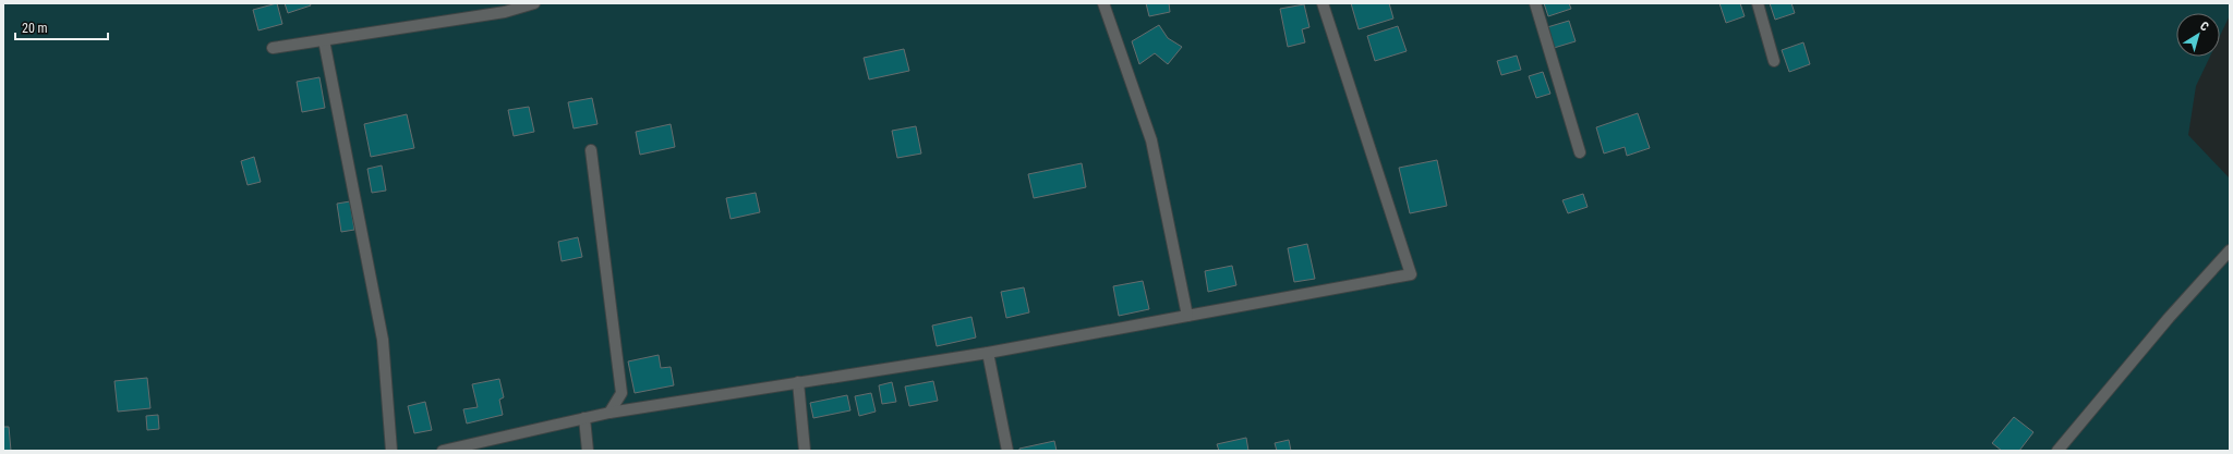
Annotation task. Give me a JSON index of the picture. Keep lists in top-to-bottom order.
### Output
{
  "scale_bar": "20 m",
  "north": "top right"
}
